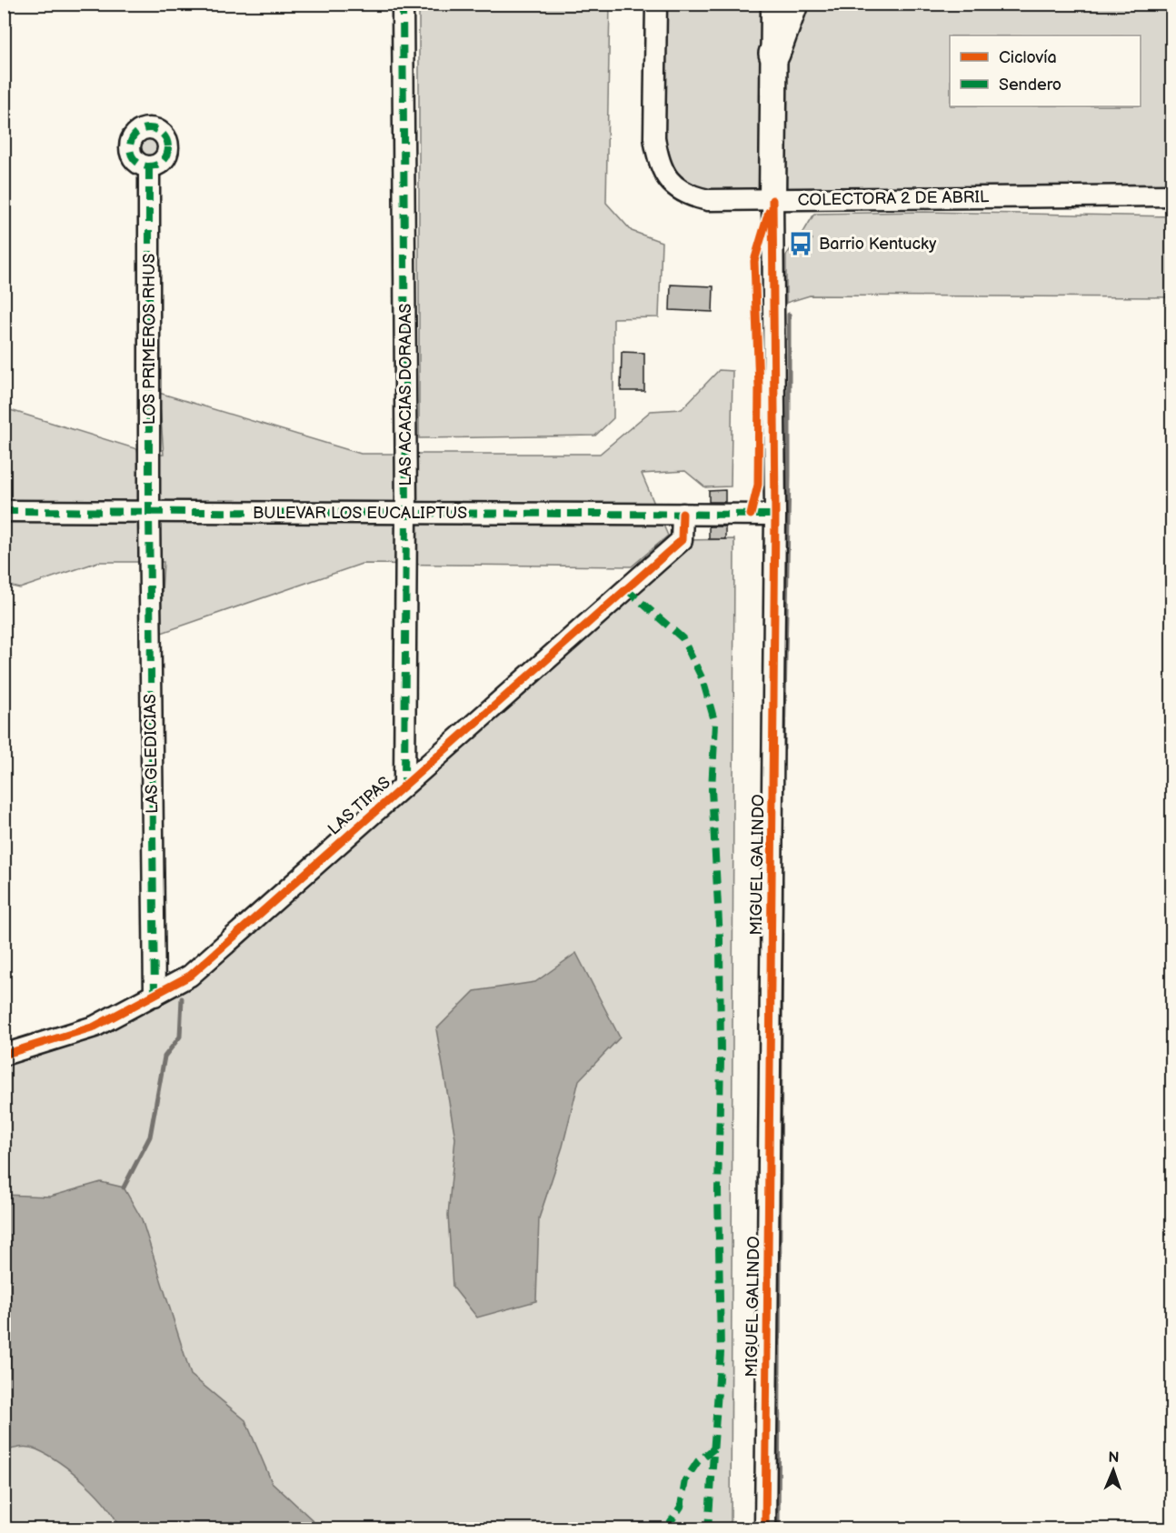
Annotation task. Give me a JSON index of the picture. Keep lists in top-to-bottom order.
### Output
{
  "streets": {
    "street": [
      "COLECTORA 2 DE ABRIL",
      "LOS PRIMEROS RHUS",
      "LAS ACACIAS DORADAS",
      "BULEVAR LOS EUCALIPTUS",
      "LAS GLEDICIAS",
      "LAS TIPAS",
      "MIGUEL GALINDO"
    ]
  },
  "crossings": [
    ["COLECTORA 2 DE ABRIL", "MIGUEL GALINDO"],
    ["LOS PRIMEROS RHUS", "BULEVAR LOS EUCALIPTUS"],
    ["LOS PRIMEROS RHUS", "LAS GLEDICIAS"],
    ["LAS ACACIAS DORADAS", "BULEVAR LOS EUCALIPTUS"],
    ["LAS ACACIAS DORADAS", "LAS TIPAS"],
    ["BULEVAR LOS EUCALIPTUS", "LAS GLEDICIAS"],
    ["BULEVAR LOS EUCALIPTUS", "LAS TIPAS"],
    ["BULEVAR LOS EUCALIPTUS", "MIGUEL GALINDO"],
    ["LAS GLEDICIAS", "LAS TIPAS"]
  ],
  "places": {
    "bus stop": ["Barrio Kentucky"]
  },
  "legend": ["Ciclovía", "Sendero"],
  "north": "top"
}
